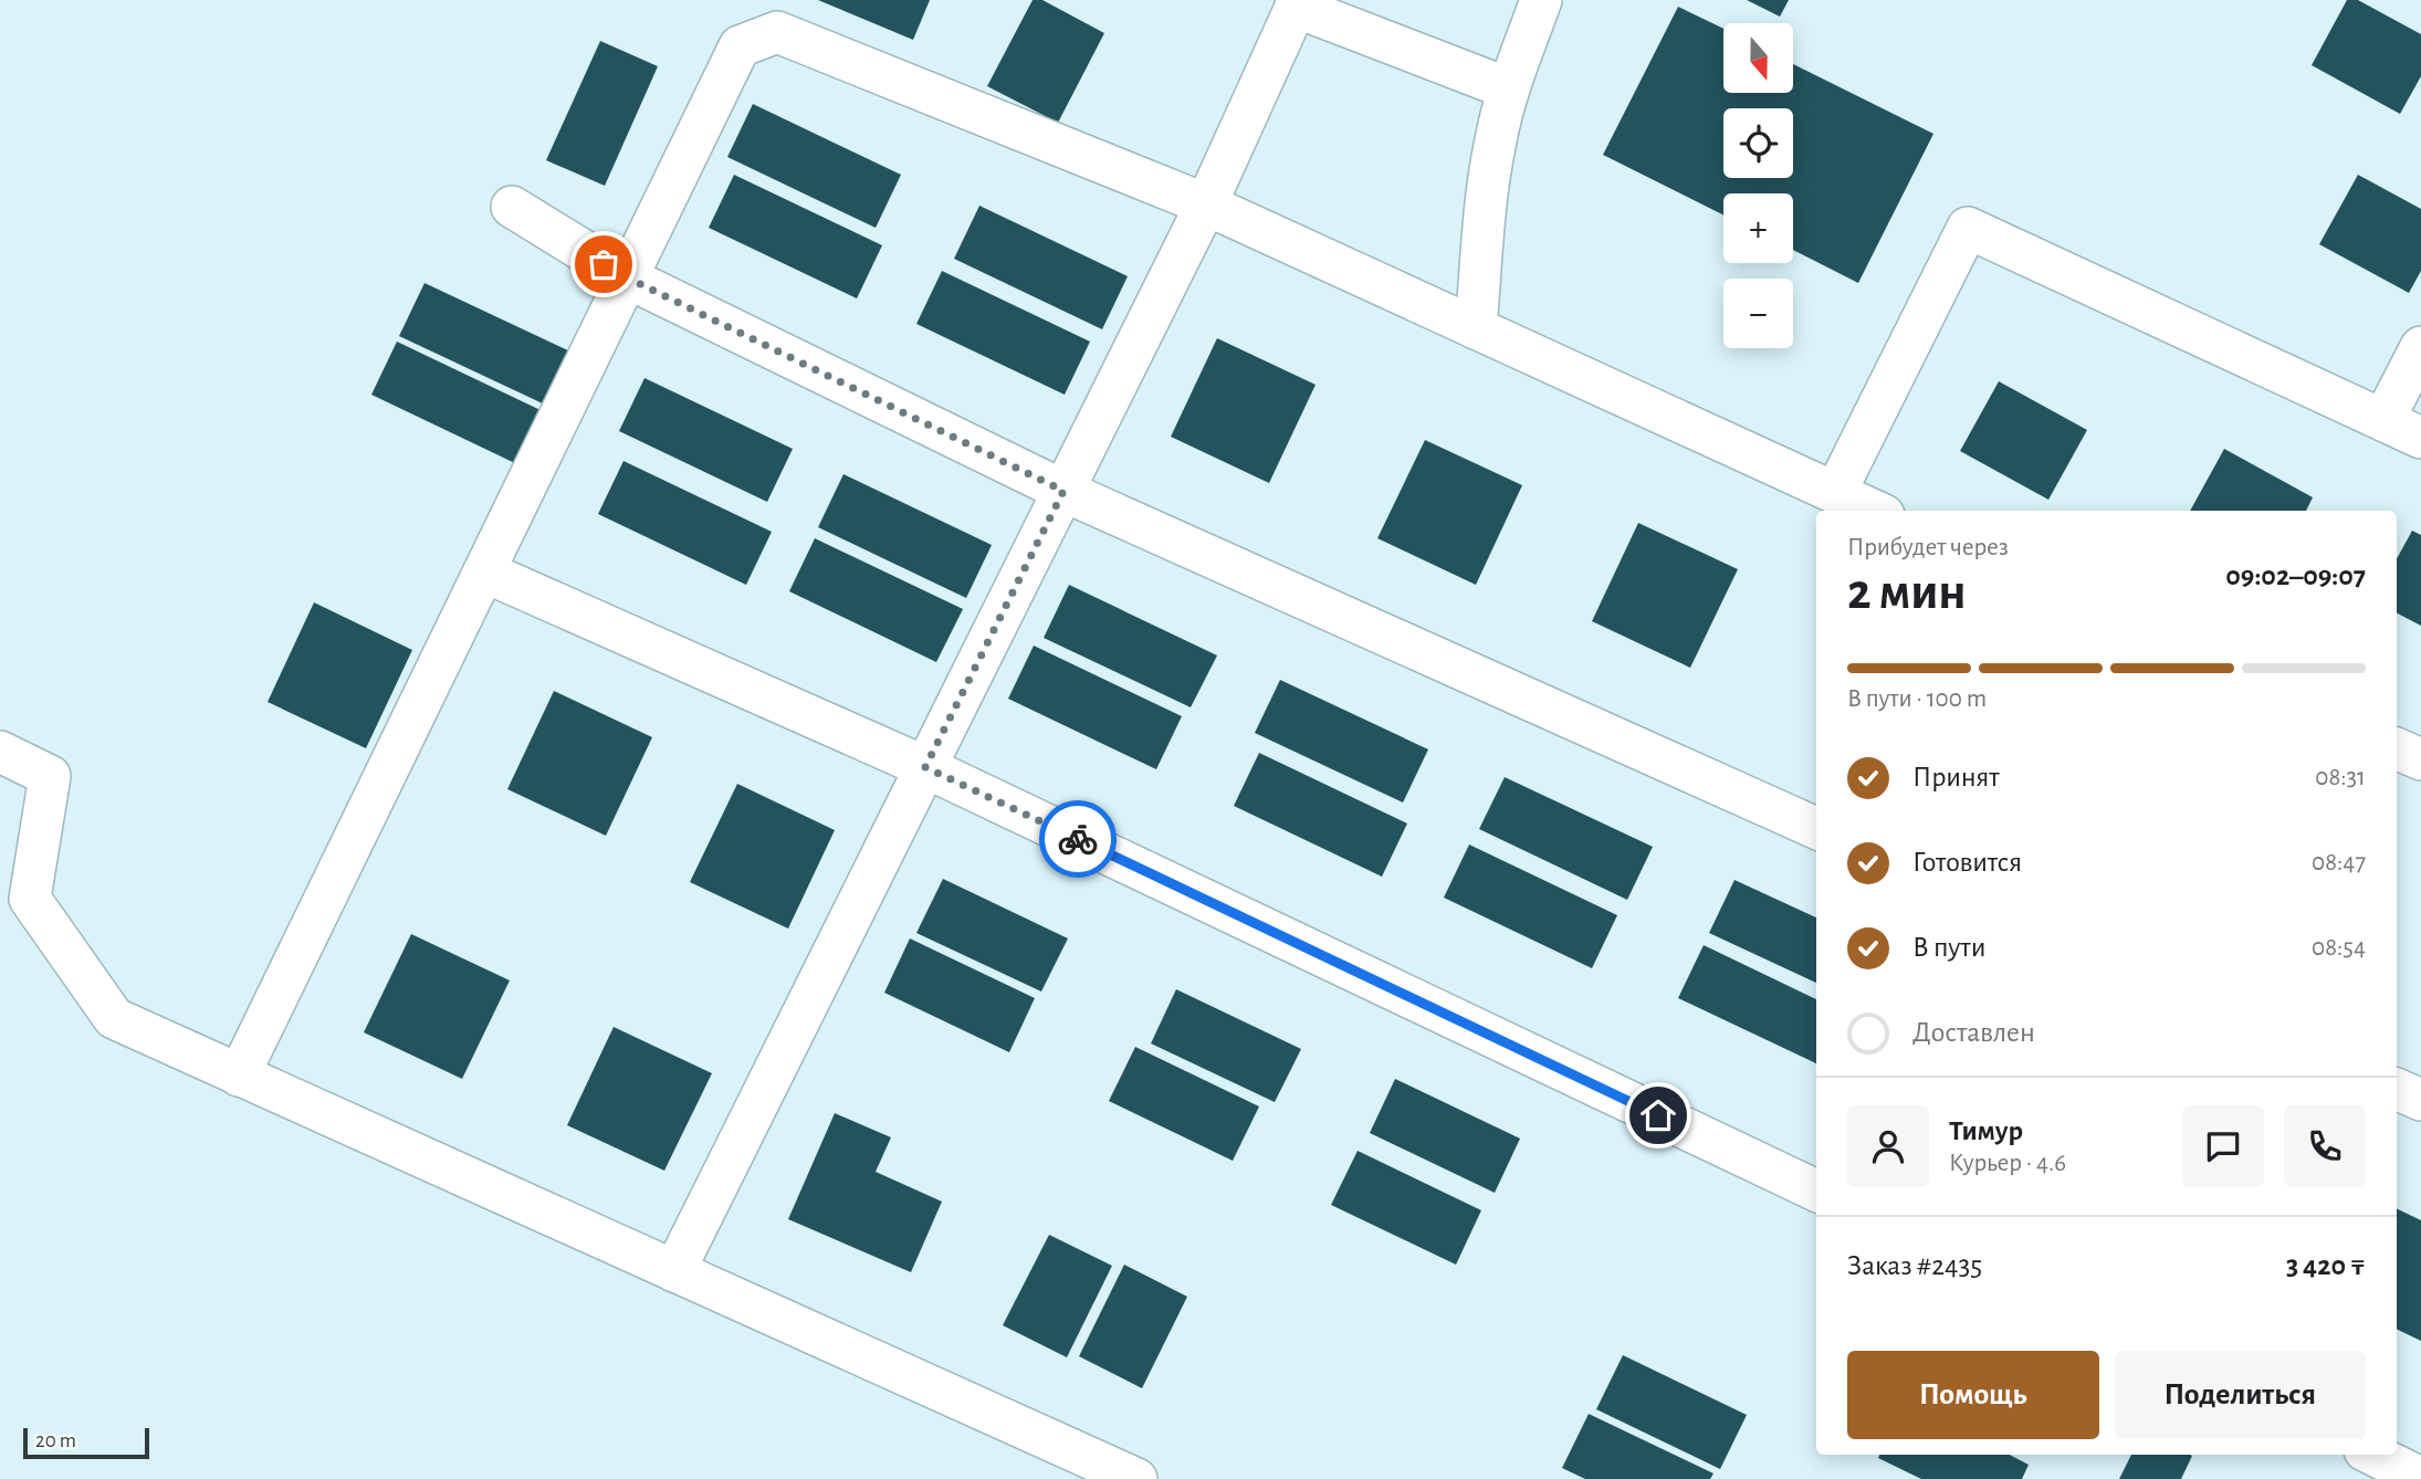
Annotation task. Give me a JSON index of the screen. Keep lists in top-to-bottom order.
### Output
{
  "scale_bar": "20 m",
  "north": "bottom",
  "page": {
    "map_buttons": ["+", "−"],
    "heading": ["2 мин", "Прибудет через", "09:02–09:07"],
    "panel": [
      "Тимур",
      "Курьер · 4.6",
      "Заказ #2435",
      "3 420 ₸"
    ],
    "bar": "В пути · 100 m",
    "list": [
      ["Принят", "08:31"],
      ["Готовится", "08:47"],
      ["В пути", "08:54"],
      "Доставлен"
    ],
    "buttons": ["Помощь", "Поделиться"],
    "scale": "20 m"
  }
}
